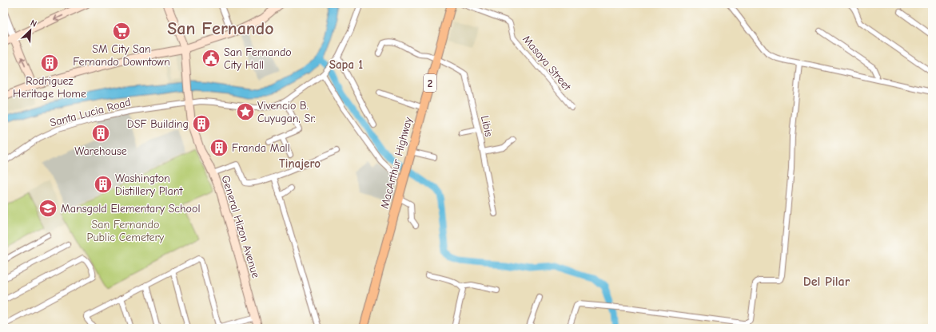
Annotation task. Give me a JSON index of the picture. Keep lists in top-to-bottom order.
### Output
{
  "streets": {
    "highway": ["2", "MacArthur Highway"],
    "main road": ["General Hizon Avenue"],
    "street": ["Masaya Street", "Santa Lucia Road", "Libis"]
  },
  "crossings": [
    ["Santa Lucia Road", "General Hizon Avenue"],
    ["Libis", "MacArthur Highway"]
  ],
  "districts": [
    "San Fernando",
    "Sapa 1",
    "Tinajero",
    "Del Pilar"
  ],
  "parks": ["San Fernando Public Cemetery"],
  "places": {
    "supermarket": ["SM City San Fernando Downtown"],
    "public building": ["San Fernando City Hall"],
    "building": [
      "Rodriguez Heritage Home",
      "DSF Building",
      "Warehouse",
      "Franda Mall",
      "Washington Distillery Plant"
    ],
    "place": ["Vivencio B. Cuyugan, Sr."],
    "school or university": ["Mansgold Elementary School"]
  },
  "north": "top right"
}
